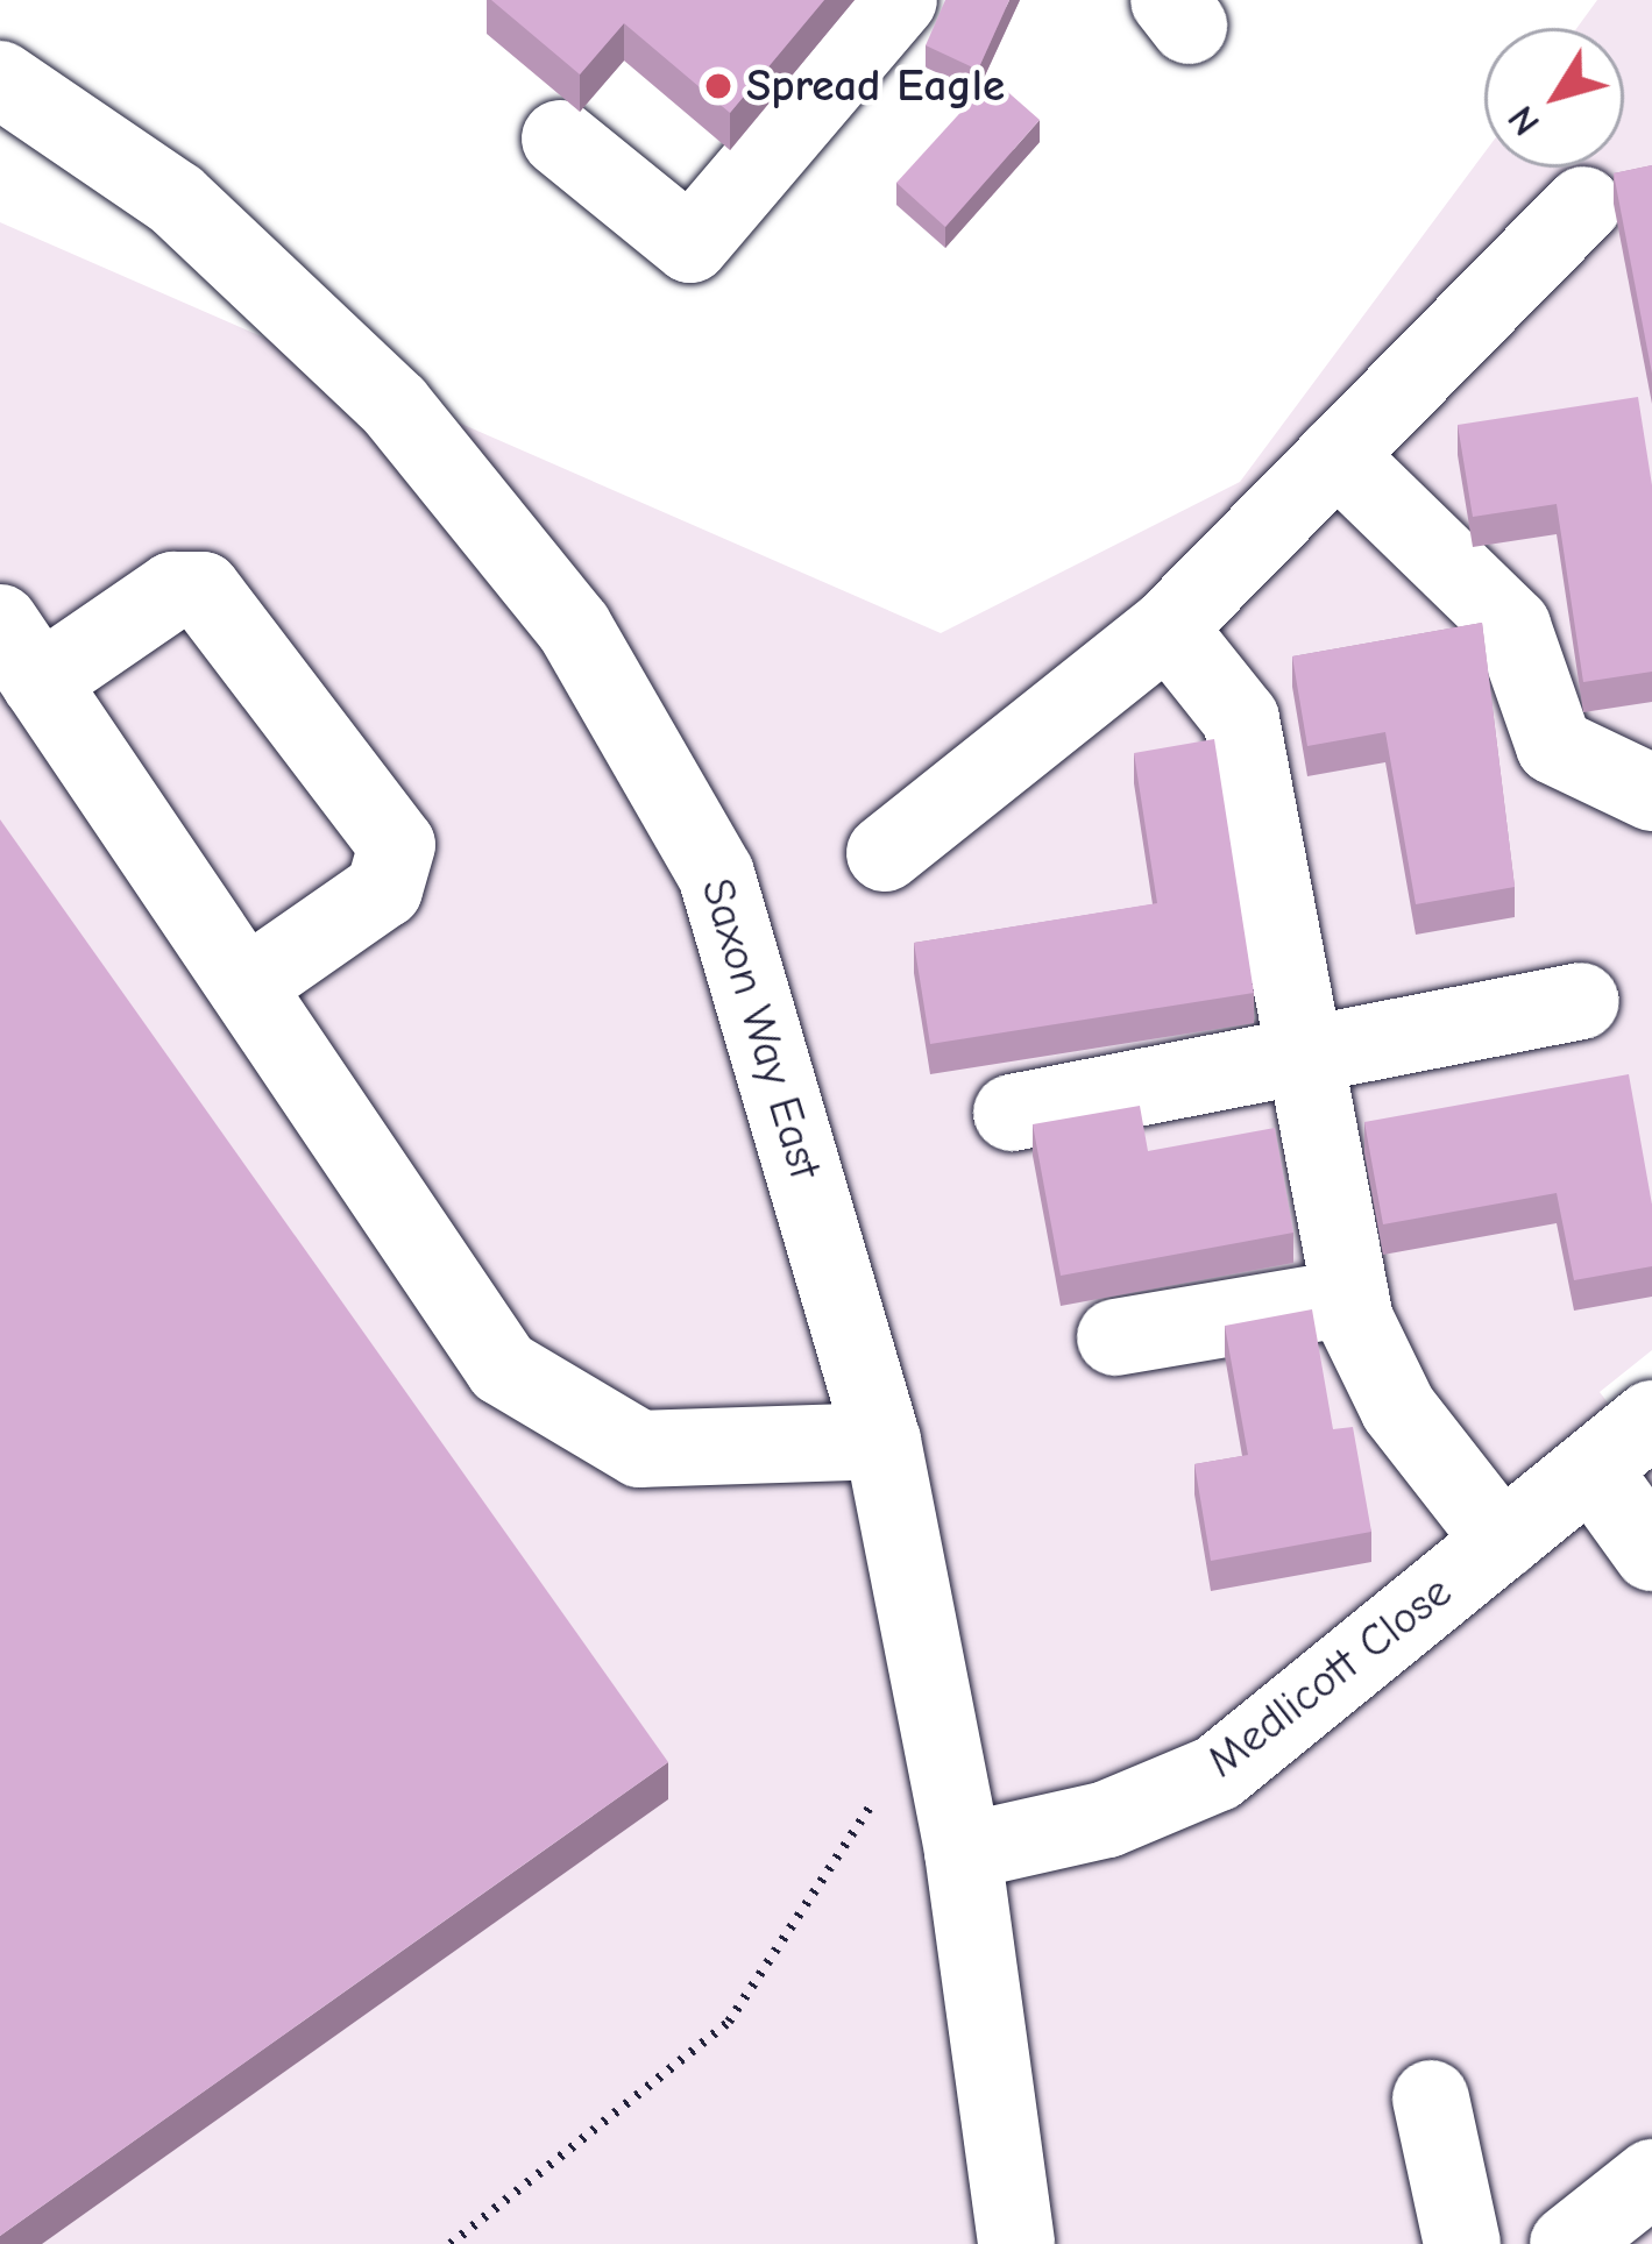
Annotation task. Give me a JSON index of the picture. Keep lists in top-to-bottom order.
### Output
{
  "streets": {
    "street": ["Saxon Way East", "Medlicott Close"]
  },
  "crossings": [
    ["Saxon Way East", "Medlicott Close"]
  ],
  "places": ["Spread Eagle"],
  "north": "bottom left"
}
